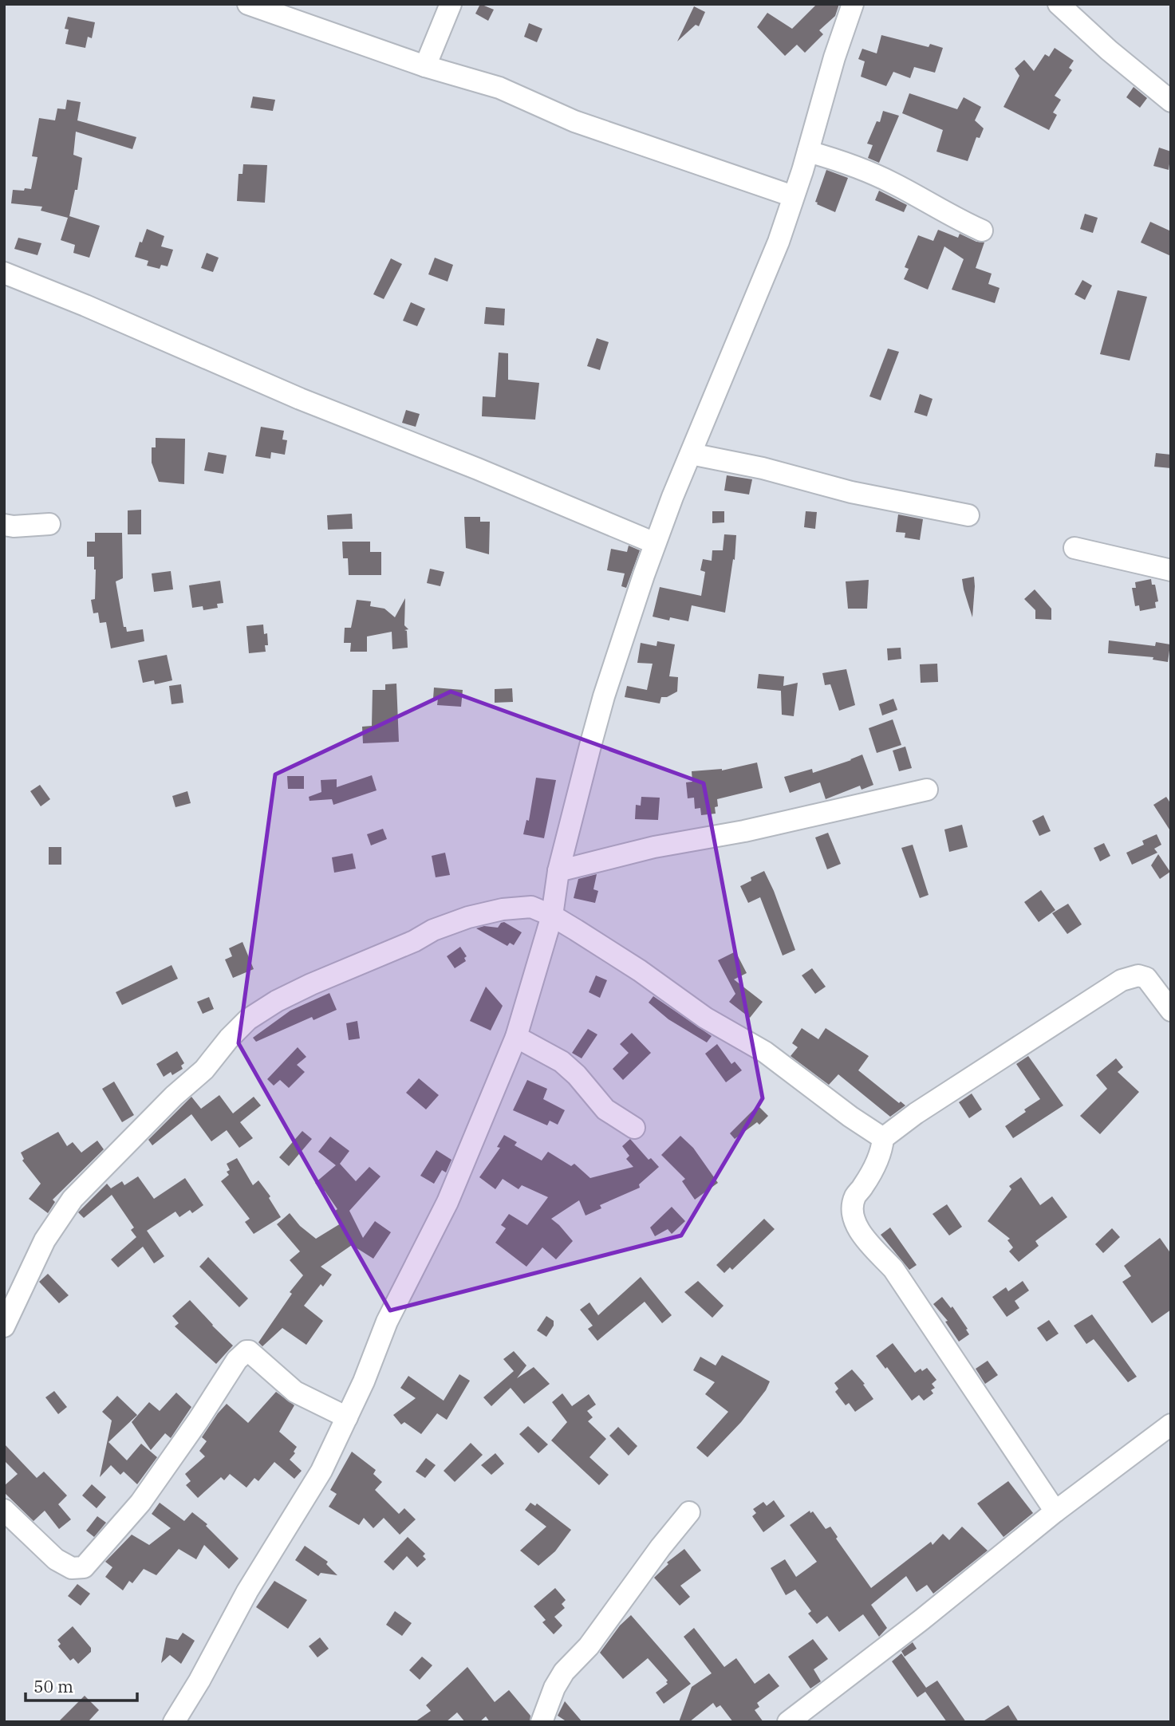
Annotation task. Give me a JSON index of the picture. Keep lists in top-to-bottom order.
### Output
{
  "scale_bar": "50 m"
}
